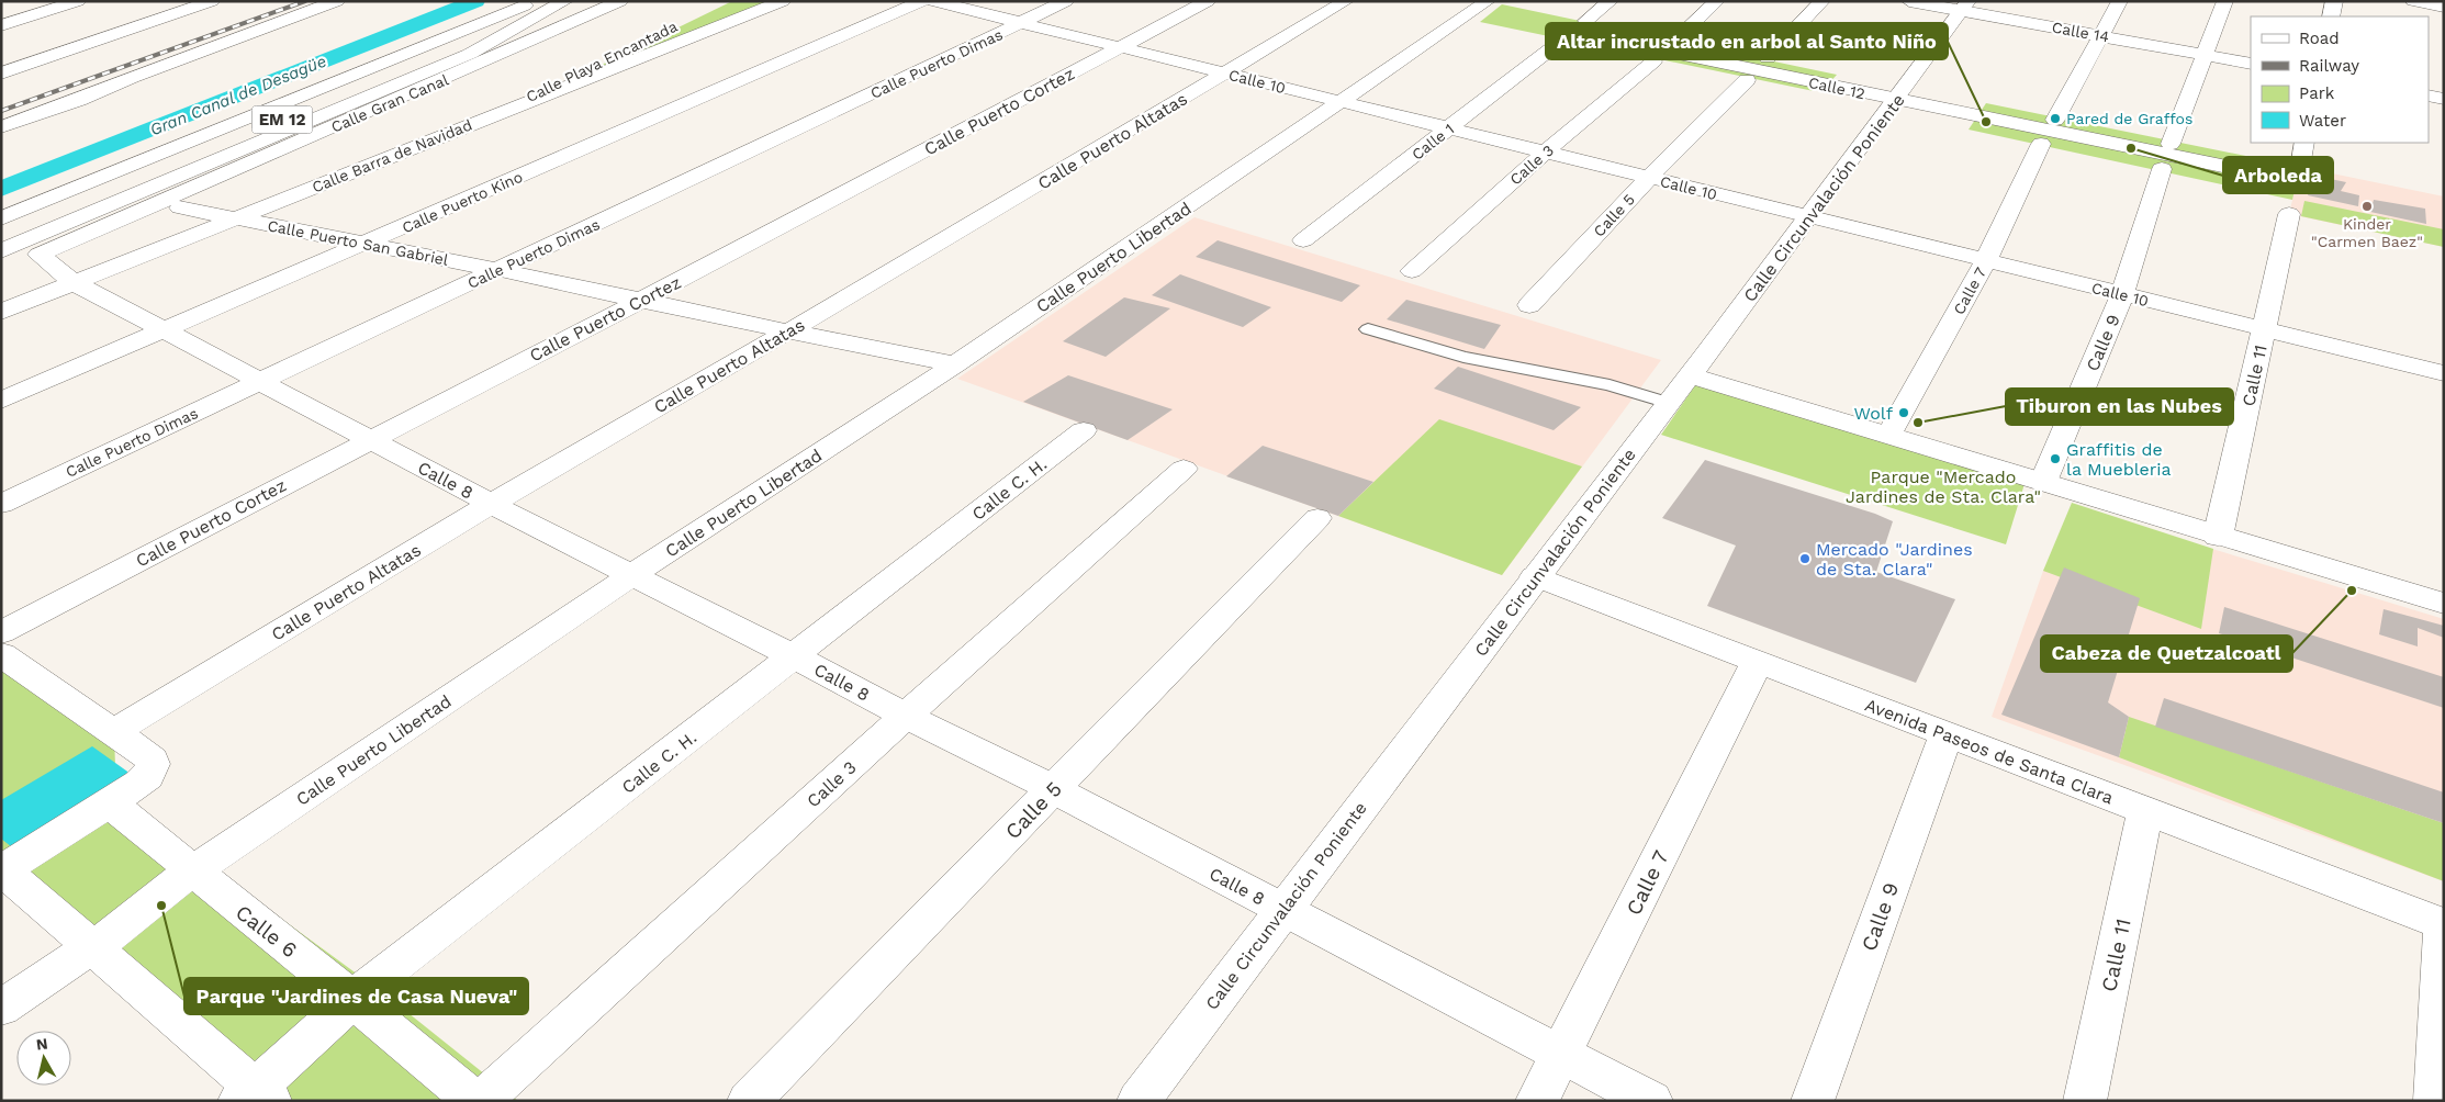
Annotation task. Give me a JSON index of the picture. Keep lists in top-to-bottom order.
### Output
{
  "streets": {
    "main road": [
      "Calle 14",
      "Calle Playa Encantada",
      "Calle Puerto Dimas",
      "Calle 10",
      "Calle 12",
      "Calle Gran Canal",
      "Calle Puerto Cortez",
      "EM 12",
      "Calle Puerto Altatas",
      "Calle 1",
      "Calle Barra de Navidad",
      "Calle 3",
      "Calle Circunvalación Poniente",
      "Calle Puerto Kino",
      "Calle 5",
      "Calle Puerto San Gabriel",
      "Calle Puerto Libertad",
      "Calle 7",
      "Calle 9",
      "Calle 11",
      "Calle 8",
      "Calle C. H.",
      "Avenida Paseos de Santa Clara",
      "Calle 6"
    ]
  },
  "crossings": [
    ["Calle 14", "Calle Circunvalación Poniente"],
    ["Calle Playa Encantada", "Calle Barra de Navidad"],
    ["Calle Puerto Dimas", "Calle 10"],
    ["Calle Puerto Dimas", "Calle Puerto San Gabriel"],
    ["Calle Puerto Dimas", "Calle 8"],
    ["Calle 10", "Calle Puerto Cortez"],
    ["Calle 10", "Calle Puerto Altatas"],
    ["Calle 10", "Calle 1"],
    ["Calle 10", "Calle 3"],
    ["Calle 10", "Calle Circunvalación Poniente"],
    ["Calle 10", "Calle 5"],
    ["Calle 10", "Calle Puerto Libertad"],
    ["Calle 10", "Calle 7"],
    ["Calle 10", "Calle 9"],
    ["Calle 10", "Calle 11"],
    ["Calle 12", "Calle 1"],
    ["Calle 12", "Calle Circunvalación Poniente"],
    ["Calle Gran Canal", "Calle 8"],
    ["Calle Puerto Cortez", "Calle Puerto San Gabriel"],
    ["Calle Puerto Cortez", "Calle 8"],
    ["Calle Puerto Altatas", "Calle Puerto San Gabriel"],
    ["Calle Puerto Altatas", "Calle 8"],
    ["Calle Barra de Navidad", "Calle Puerto San Gabriel"],
    ["Calle Barra de Navidad", "Calle 8"],
    ["Calle 3", "Calle 8"],
    ["Calle Circunvalación Poniente", "Calle 8"],
    ["Calle Circunvalación Poniente", "Avenida Paseos de Santa Clara"],
    ["Calle Puerto Kino", "Calle Puerto San Gabriel"],
    ["Calle Puerto Kino", "Calle 8"],
    ["Calle 5", "Calle 8"],
    ["Calle Puerto San Gabriel", "Calle Puerto Libertad"],
    ["Calle Puerto Libertad", "Calle 8"],
    ["Calle Puerto Libertad", "Calle 6"],
    ["Calle 7", "Calle 8"],
    ["Calle 7", "Avenida Paseos de Santa Clara"],
    ["Calle 9", "Avenida Paseos de Santa Clara"],
    ["Calle 11", "Avenida Paseos de Santa Clara"],
    ["Calle 8", "Calle C. H."],
    ["Calle C. H.", "Calle 6"]
  ],
  "water": ["Gran Canal de Desagüe"],
  "parks": ["Parque \"Mercado Jardines de Sta. Clara\""],
  "places": [
    "Pared de Graffos",
    "Altar incrustado en arbol al Santo Niño",
    "Arboleda",
    "Kinder \"Carmen Baez\"",
    "Wolf",
    "Tiburon en las Nubes",
    "Graffitis de la Muebleria",
    "Mercado \"Jardines de Sta. Clara\"",
    "Cabeza de Quetzalcoatl",
    "Parque \"Jardines de Casa Nueva\""
  ],
  "legend": [
    "Road",
    "Railway",
    "Park",
    "Water"
  ],
  "north": "top"
}
